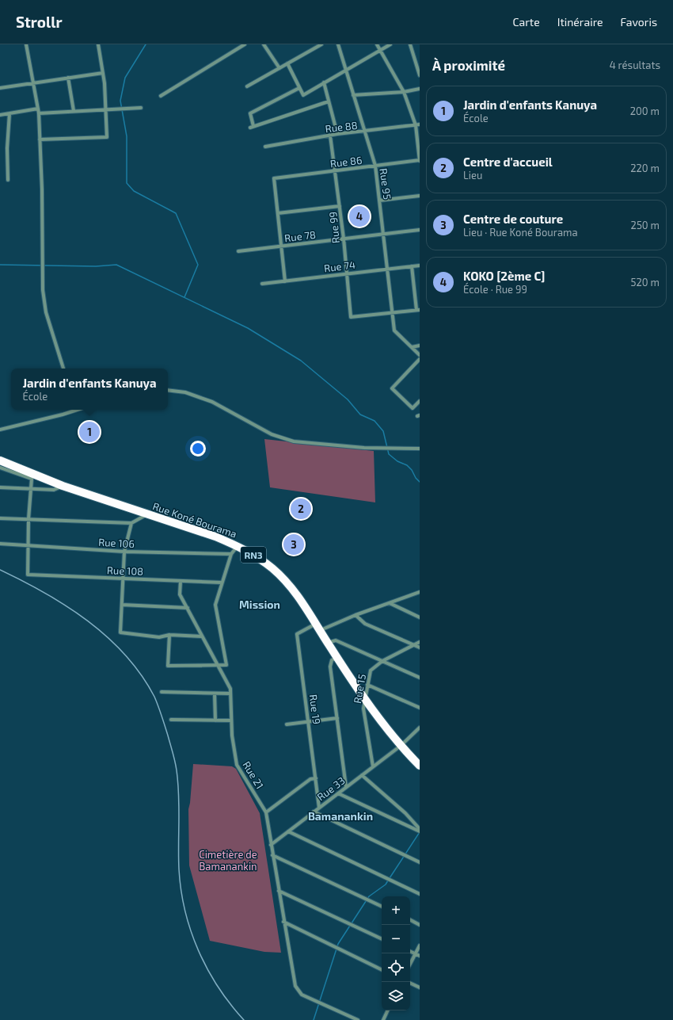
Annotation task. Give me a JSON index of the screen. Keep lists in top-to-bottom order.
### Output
{
  "streets": {
    "highway": ["Rue Koné Bourama", "RN3"],
    "street": [
      "Rue 88",
      "Rue 86",
      "Rue 95",
      "Rue 99",
      "Rue 78",
      "Rue 74",
      "Rue 106",
      "Rue 108",
      "Rue 15",
      "Rue 19",
      "Rue 21",
      "Rue 33"
    ]
  },
  "crossings": [
    ["Rue 88", "Rue 95"],
    ["Rue 88", "Rue 99"],
    ["Rue 86", "Rue 95"],
    ["Rue 86", "Rue 99"],
    ["Rue 95", "Rue 99"],
    ["Rue 95", "Rue 78"],
    ["Rue 95", "Rue 74"],
    ["Rue 99", "Rue 78"],
    ["Rue 99", "Rue 74"],
    ["Rue Koné Bourama", "Rue 15"],
    ["Rue Koné Bourama", "Rue 19"],
    ["Rue Koné Bourama", "Rue 33"],
    ["Rue 106", "Rue 108"],
    ["Rue 108", "Rue 21"],
    ["Rue 15", "Rue 33"],
    ["Rue 19", "Rue 33"],
    ["Rue 21", "Rue 33"]
  ],
  "districts": ["Mission", "Bamanankin"],
  "parks": ["Cimetière de Bamanankin"],
  "page": {
    "header": "Strollr",
    "nav": ["Carte", "Itinéraire", "Favoris"],
    "heading": ["À proximité", "4 résultats"],
    "list": [
      {
        "mark": "1",
        "name": "Jardin d'enfants Kanuya",
        "note": "École",
        "value": "200 m"
      },
      {
        "mark": "2",
        "name": "Centre d'accueil",
        "note": "Lieu",
        "value": "220 m"
      },
      {
        "mark": "3",
        "name": "Centre de couture",
        "note": "Lieu · Rue Koné Bourama",
        "value": "250 m"
      },
      {
        "mark": "4",
        "name": "KOKO [2ème C]",
        "note": "École · Rue 99",
        "value": "520 m"
      }
    ],
    "pins": [
      "4",
      "1",
      "2",
      "3"
    ],
    "popup": ["Jardin d'enfants Kanuya", "École"],
    "map_buttons": ["+", "−"]
  }
}
